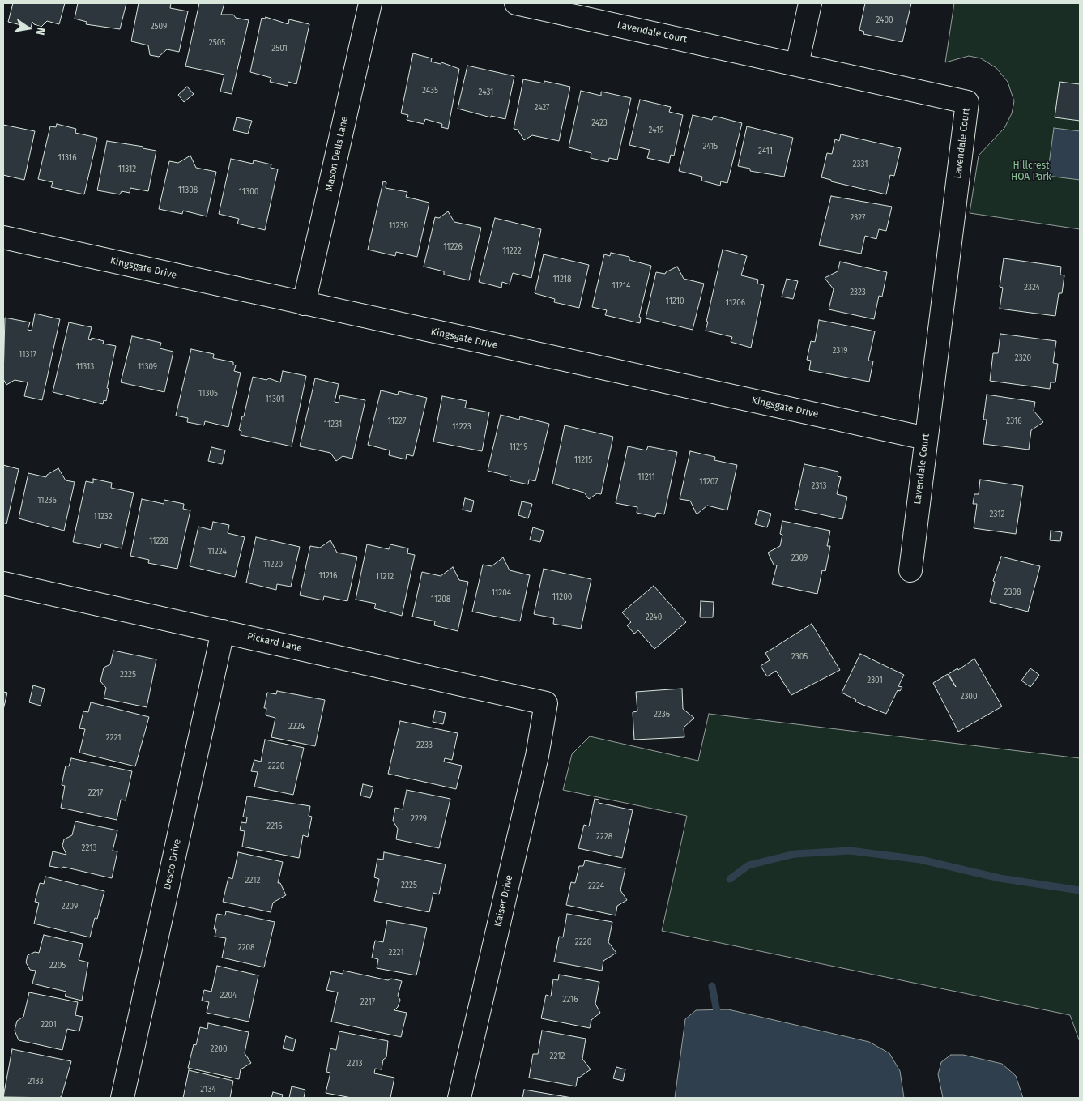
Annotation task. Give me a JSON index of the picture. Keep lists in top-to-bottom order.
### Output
{
  "streets": {
    "street": [
      "Lavendale Court",
      "Mason Dells Lane",
      "Kingsgate Drive",
      "Pickard Lane",
      "Desco Drive",
      "Kaiser Drive"
    ]
  },
  "crossings": [
    ["Lavendale Court", "Kingsgate Drive"],
    ["Mason Dells Lane", "Kingsgate Drive"],
    ["Pickard Lane", "Desco Drive"],
    ["Pickard Lane", "Kaiser Drive"]
  ],
  "parks": ["Hillcrest HOA Park"],
  "house_numbers": [
    "2400",
    "2509",
    "2505",
    "2501",
    "2435",
    "2431",
    "2427",
    "2423",
    "2419",
    "2415",
    "2411",
    "11316",
    "2331",
    "11312",
    "11308",
    "11300",
    "2327",
    "11230",
    "11226",
    "11222",
    "11218",
    "11214",
    "2324",
    "2323",
    "11210",
    "11206",
    "2319",
    "11317",
    "2320",
    "11313",
    "11309",
    "11305",
    "11301",
    "11227",
    "2316",
    "11231",
    "11223",
    "11219",
    "11215",
    "11211",
    "11207",
    "2313",
    "11236",
    "2312",
    "11232",
    "11228",
    "11224",
    "2309",
    "11220",
    "11216",
    "11212",
    "2308",
    "11204",
    "11200",
    "11208",
    "2240",
    "2305",
    "2225",
    "2301",
    "2300",
    "2236",
    "2224",
    "2221",
    "2233",
    "2220",
    "2217",
    "2229",
    "2216",
    "2228",
    "2213",
    "2212",
    "2225",
    "2224",
    "2209",
    "2220",
    "2208",
    "2221",
    "2205",
    "2204",
    "2216",
    "2217",
    "2201",
    "2200",
    "2212",
    "2213",
    "2133",
    "2134"
  ],
  "north": "right"
}
